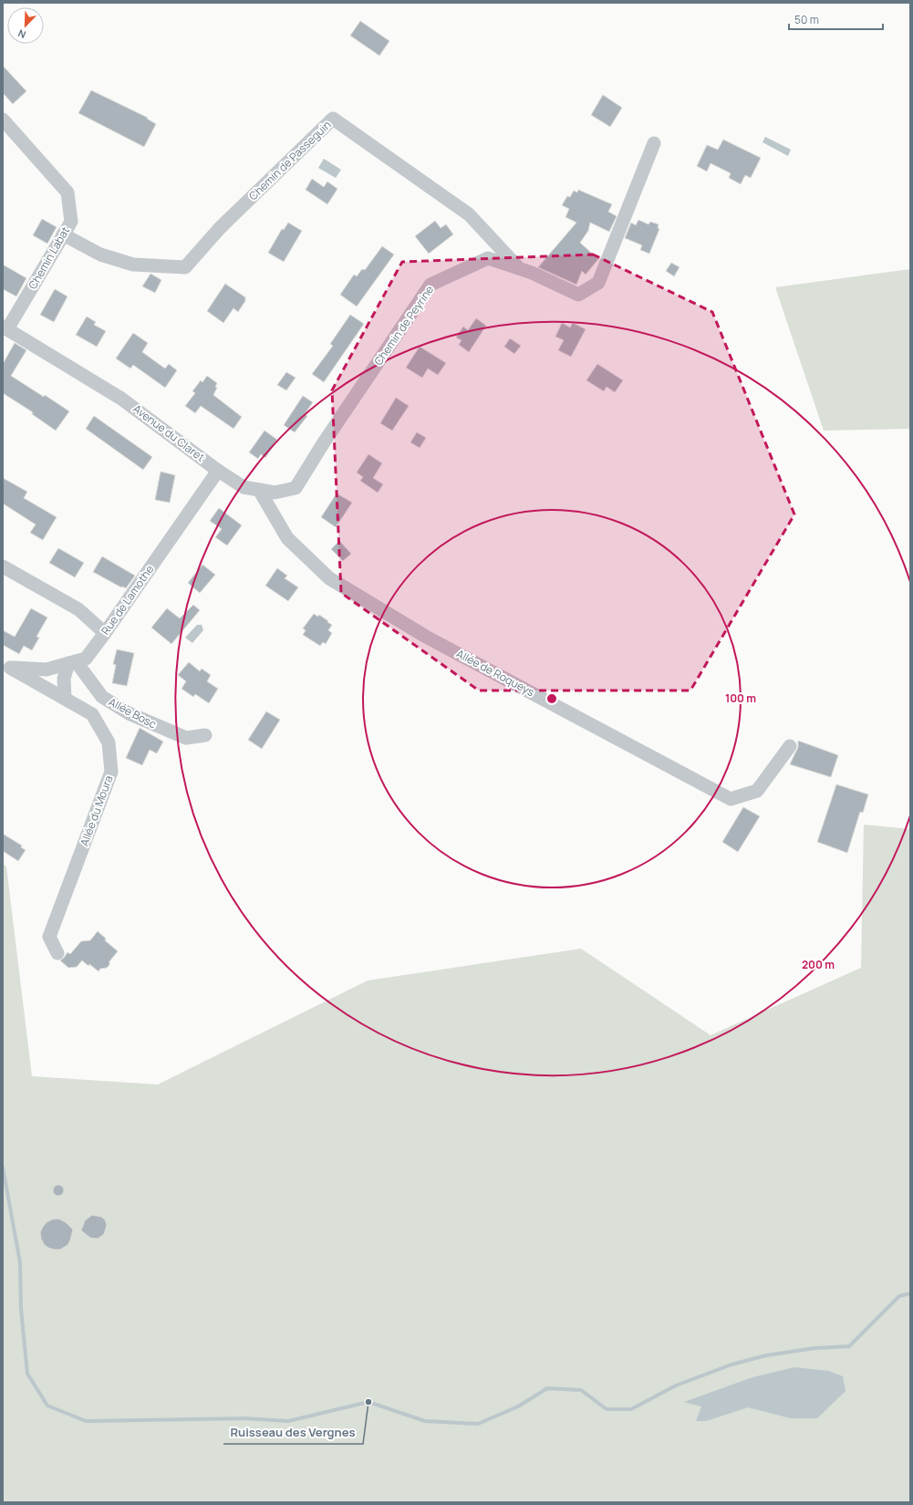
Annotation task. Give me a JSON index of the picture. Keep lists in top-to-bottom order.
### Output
{
  "streets": {
    "street": [
      "Chemin de Passeguin",
      "Chemin Labat",
      "Chemin de Peyrine",
      "Avenue du Claret",
      "Rue de Lamothe",
      "Allée de Roqueys",
      "Allée Bosc",
      "Allée du Moura"
    ]
  },
  "crossings": [
    ["Chemin de Passeguin", "Chemin Labat"],
    ["Chemin de Passeguin", "Chemin de Peyrine"],
    ["Chemin Labat", "Avenue du Claret"],
    ["Chemin de Peyrine", "Avenue du Claret"],
    ["Avenue du Claret", "Rue de Lamothe"],
    ["Avenue du Claret", "Allée de Roqueys"],
    ["Rue de Lamothe", "Allée Bosc"],
    ["Rue de Lamothe", "Allée du Moura"]
  ],
  "places": ["Ruisseau des Vergnes"],
  "scale_bar": "50 m",
  "north": "bottom left",
  "rings": ["100 m", "200 m"]
}
